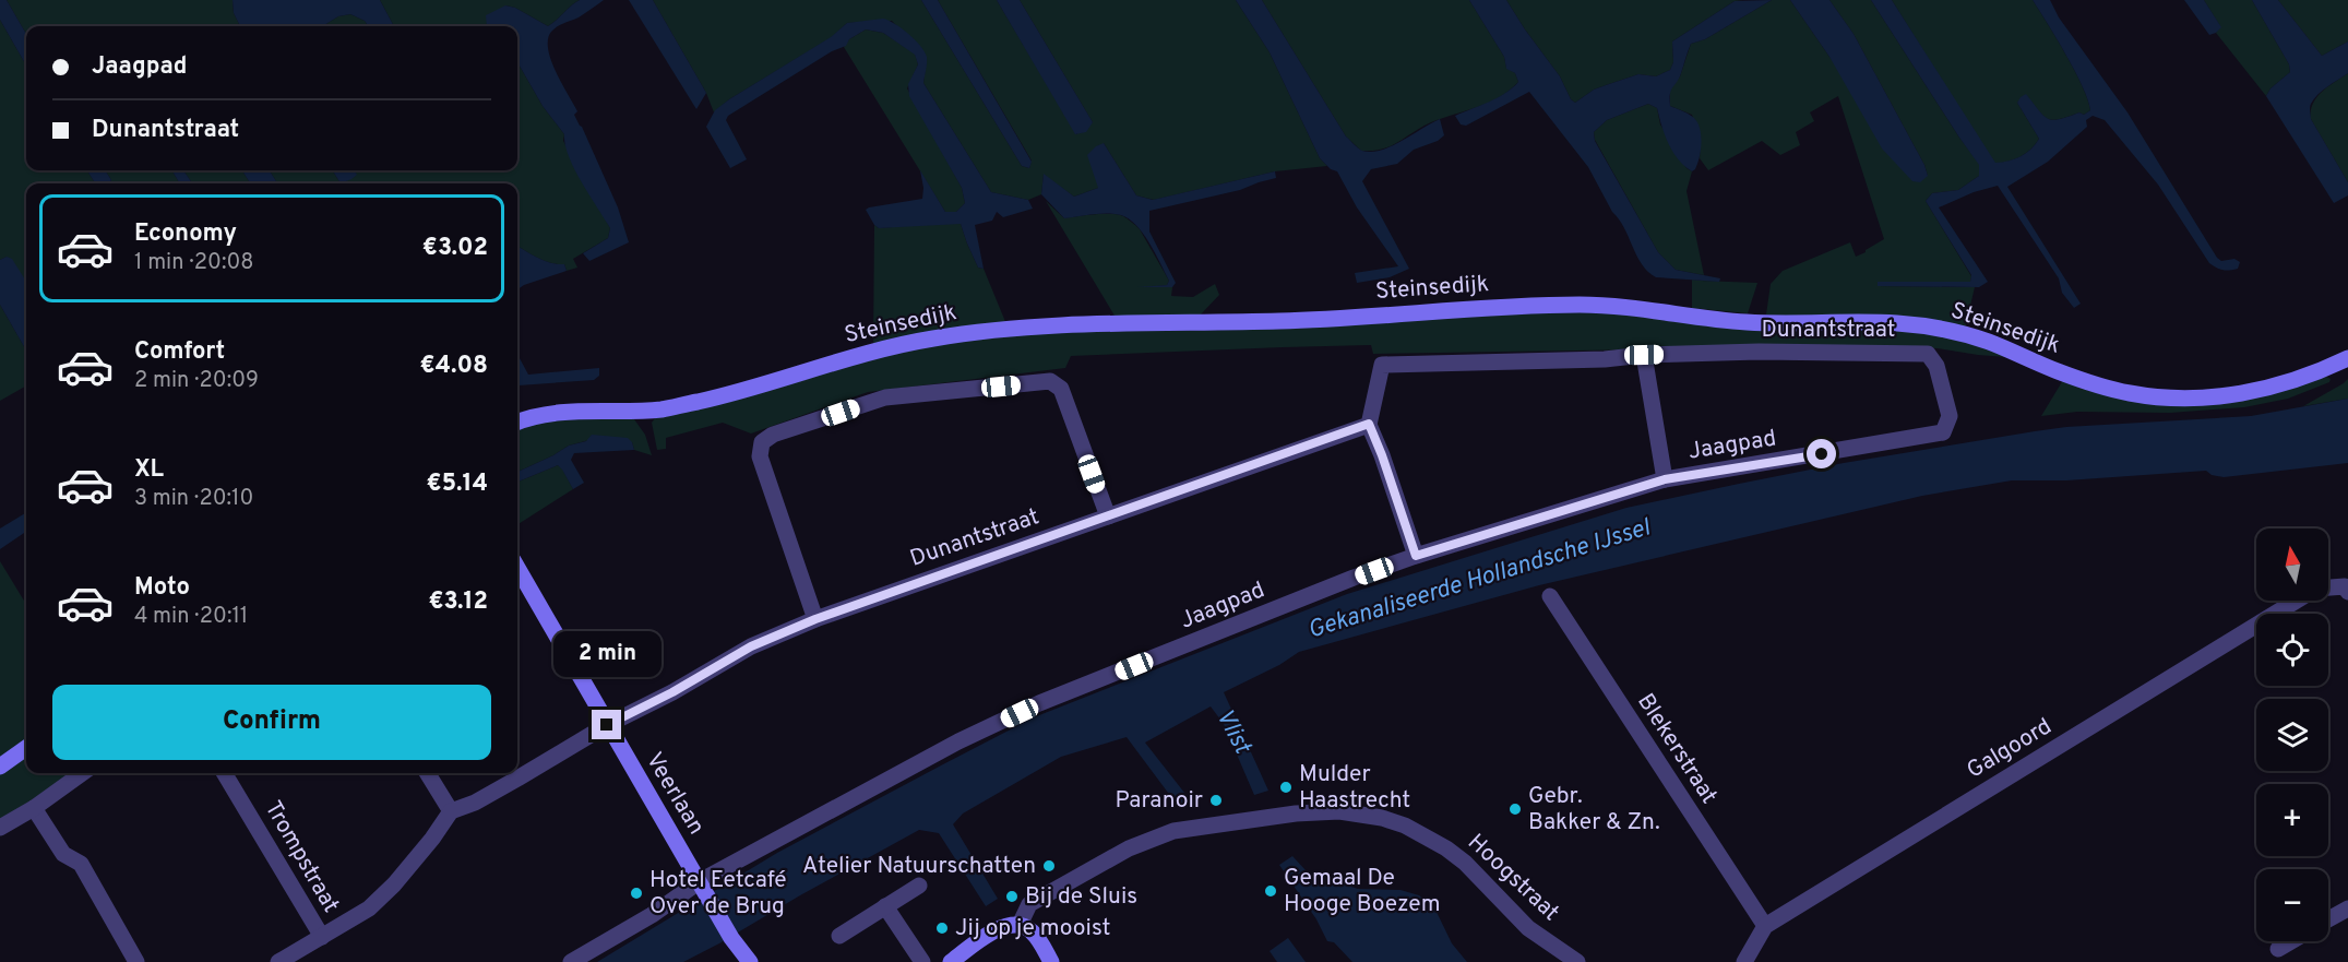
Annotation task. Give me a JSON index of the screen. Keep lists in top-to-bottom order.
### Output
{
  "streets": {
    "street": [
      "Steinsedijk",
      "Dunantstraat",
      "Jaagpad",
      "Blekerstraat",
      "Galgoord",
      "Veerlaan",
      "Trompstraat",
      "Hoogstraat"
    ]
  },
  "crossings": [
    ["Dunantstraat", "Jaagpad"],
    ["Dunantstraat", "Veerlaan"],
    ["Jaagpad", "Veerlaan"],
    ["Blekerstraat", "Galgoord"]
  ],
  "water": ["Gekanaliseerde Hollandsche IJssel", "Vlist"],
  "places": [
    "Mulder Haastrecht",
    "Paranoir",
    "Gebr. Bakker & Zn.",
    "Atelier Natuurschatten",
    "Gemaal De Hooge Boezem",
    "Hotel Eetcafé Over de Brug",
    "Bij de Sluis",
    "Jij op je mooist"
  ],
  "north": "top",
  "page": {
    "banner": ["Jaagpad", "Dunantstraat"],
    "list": [
      {
        "name": "Economy",
        "note": "1 min · 20:08",
        "value": "€3.02"
      },
      {
        "name": "Comfort",
        "note": "2 min · 20:09",
        "value": "€4.08"
      },
      {
        "name": "XL",
        "note": "3 min · 20:10",
        "value": "€5.14"
      },
      {
        "name": "Moto",
        "note": "4 min · 20:11",
        "value": "€3.12"
      }
    ],
    "map_buttons": ["+", "−"],
    "bubble": "2 min",
    "buttons": "Confirm"
  }
}
